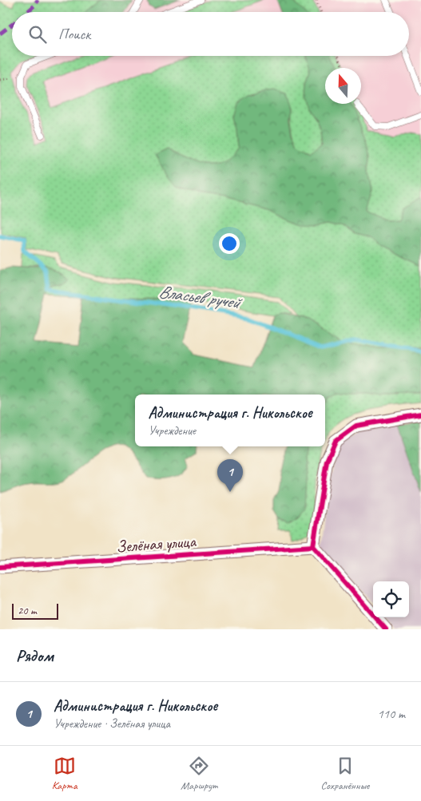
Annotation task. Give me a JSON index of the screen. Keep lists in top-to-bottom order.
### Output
{
  "streets": {
    "street": ["Зелёная улица"]
  },
  "water": ["Власьев ручей"],
  "scale_bar": "20 m",
  "north": "top",
  "page": {
    "search": "Поиск",
    "popup": ["Администрация г. Никольское", "Учреждение"],
    "pins": "1",
    "scale": "20 m",
    "heading": "Рядом",
    "list": [
      {
        "mark": "1",
        "name": "Администрация г. Никольское",
        "note": "Учреждение · Зелёная улица",
        "value": "110 m"
      }
    ],
    "nav": ["Карта", "Маршрут", "Сохранённые"]
  }
}
